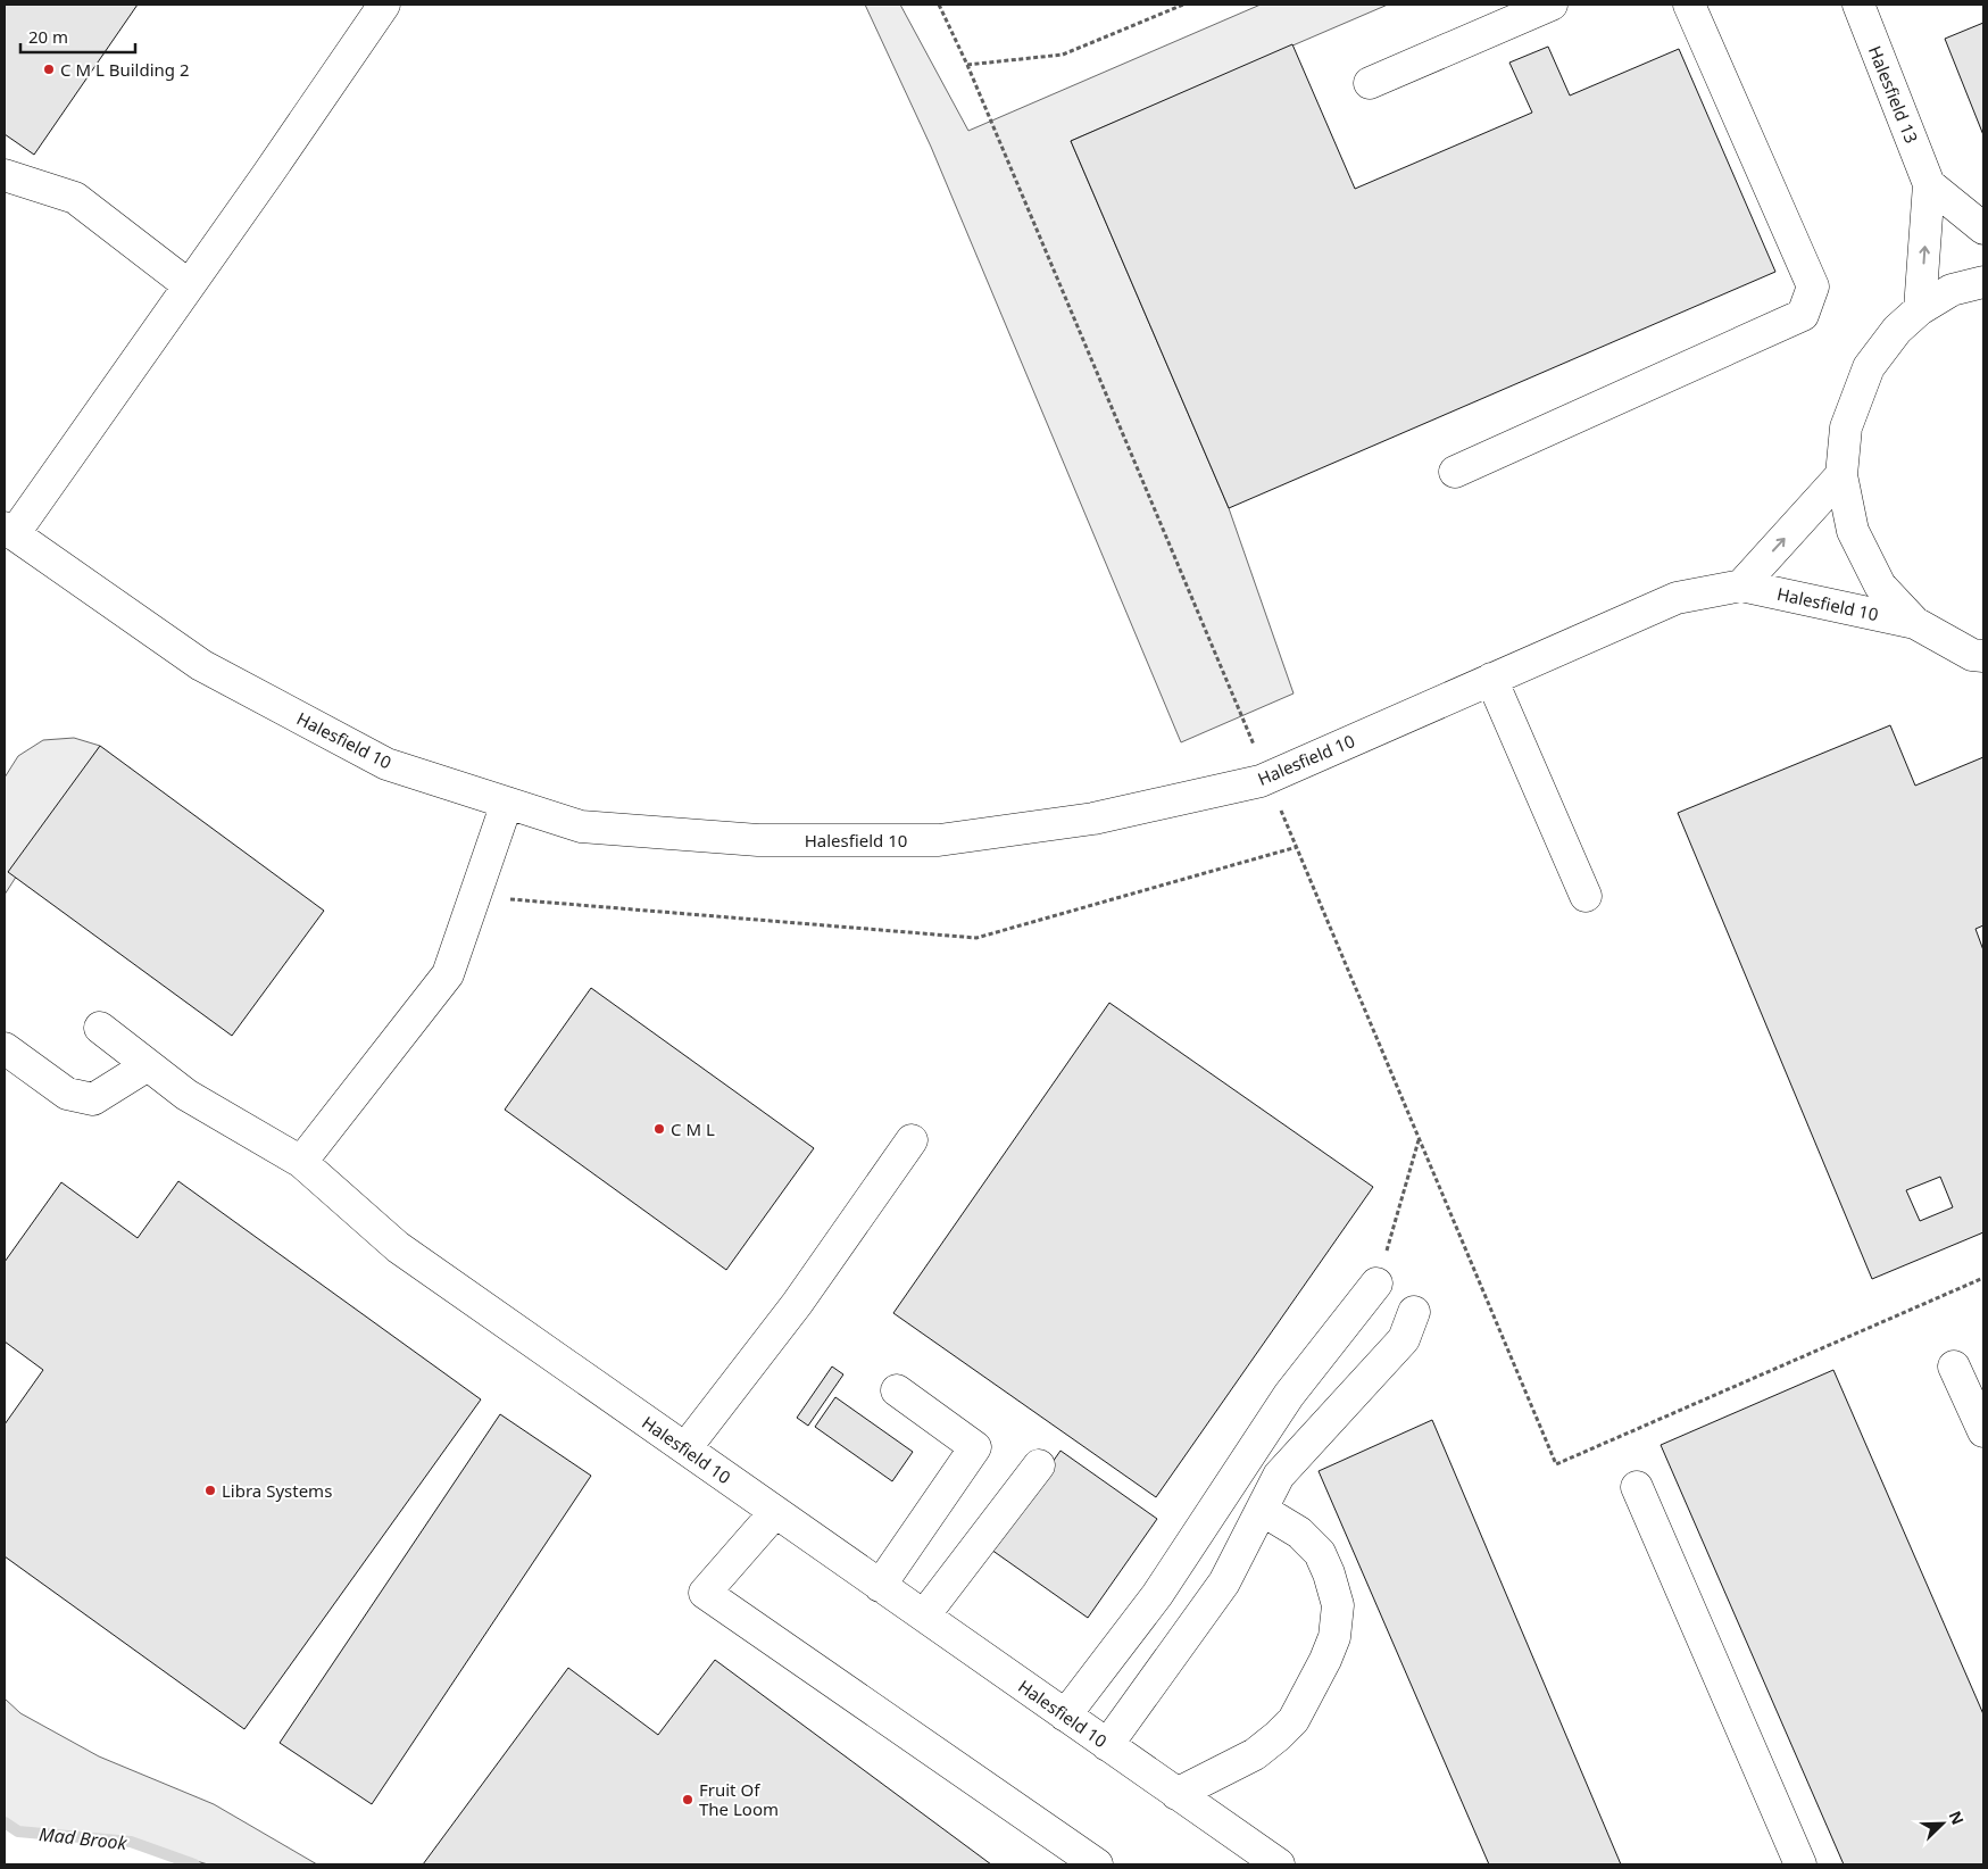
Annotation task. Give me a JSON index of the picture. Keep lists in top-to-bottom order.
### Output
{
  "streets": {
    "street": ["Halesfield 13", "Halesfield 10"]
  },
  "water": ["Mad Brook"],
  "places": [
    "C M L Building 2",
    "C M L",
    "Libra Systems",
    "Fruit Of The Loom"
  ],
  "scale_bar": "20 m",
  "north": "top right"
}
